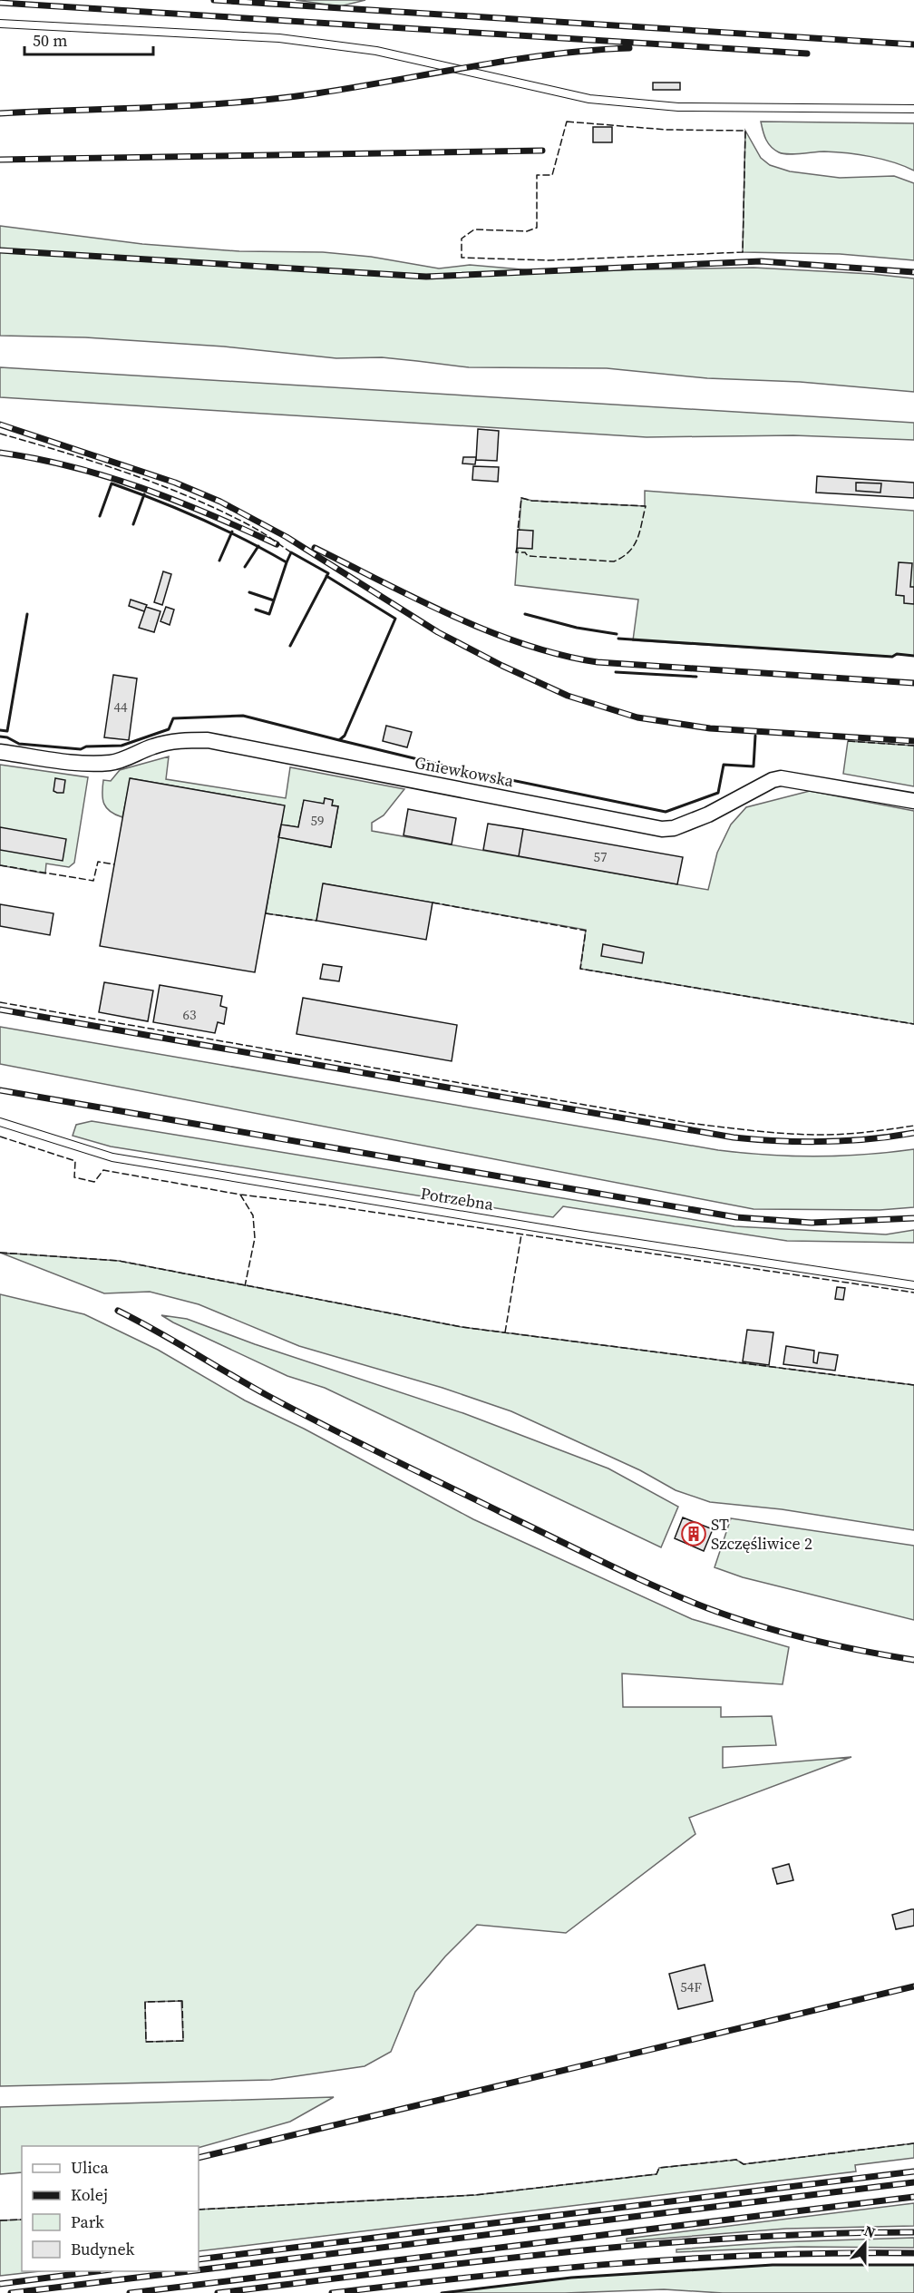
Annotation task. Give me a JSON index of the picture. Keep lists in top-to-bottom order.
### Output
{
  "streets": {
    "street": ["Gniewkowska"],
    "lane": ["Potrzebna"]
  },
  "places": {
    "building": ["ST Szczęśliwice 2"]
  },
  "house_numbers": [
    "44",
    "59",
    "57",
    "63",
    "54F"
  ],
  "legend": [
    "Ulica",
    "Kolej",
    "Park",
    "Budynek"
  ],
  "scale_bar": "50 m",
  "north": "top"
}
